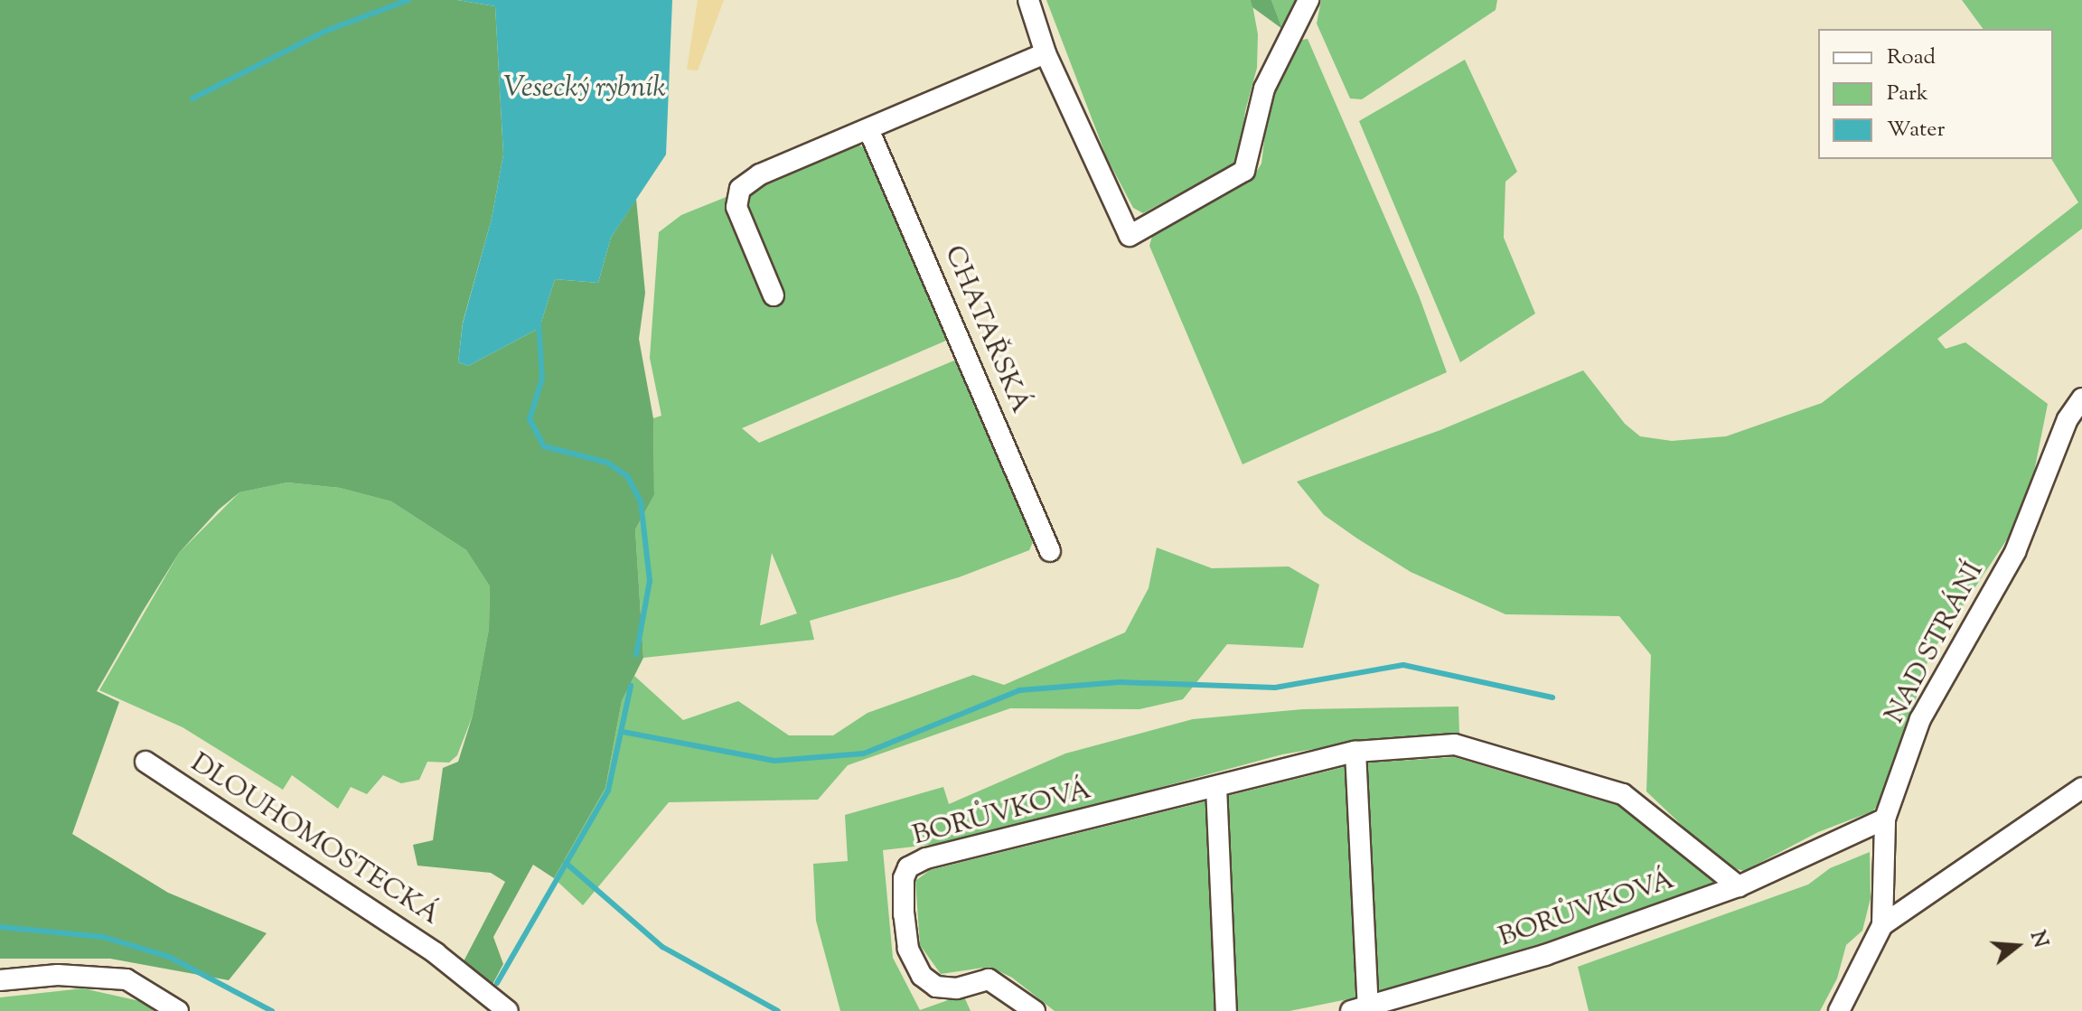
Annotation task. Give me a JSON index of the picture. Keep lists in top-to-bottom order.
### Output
{
  "streets": {
    "street": [
      "CHATAŘSKÁ",
      "NAD STRÁNÍ",
      "BORŮVKOVÁ",
      "DLOUHOMOSTECKÁ"
    ]
  },
  "crossings": [
    ["NAD STRÁNÍ", "BORŮVKOVÁ"]
  ],
  "water": ["Vesecký rybník"],
  "legend": ["Road", "Park", "Water"],
  "north": "right"
}
